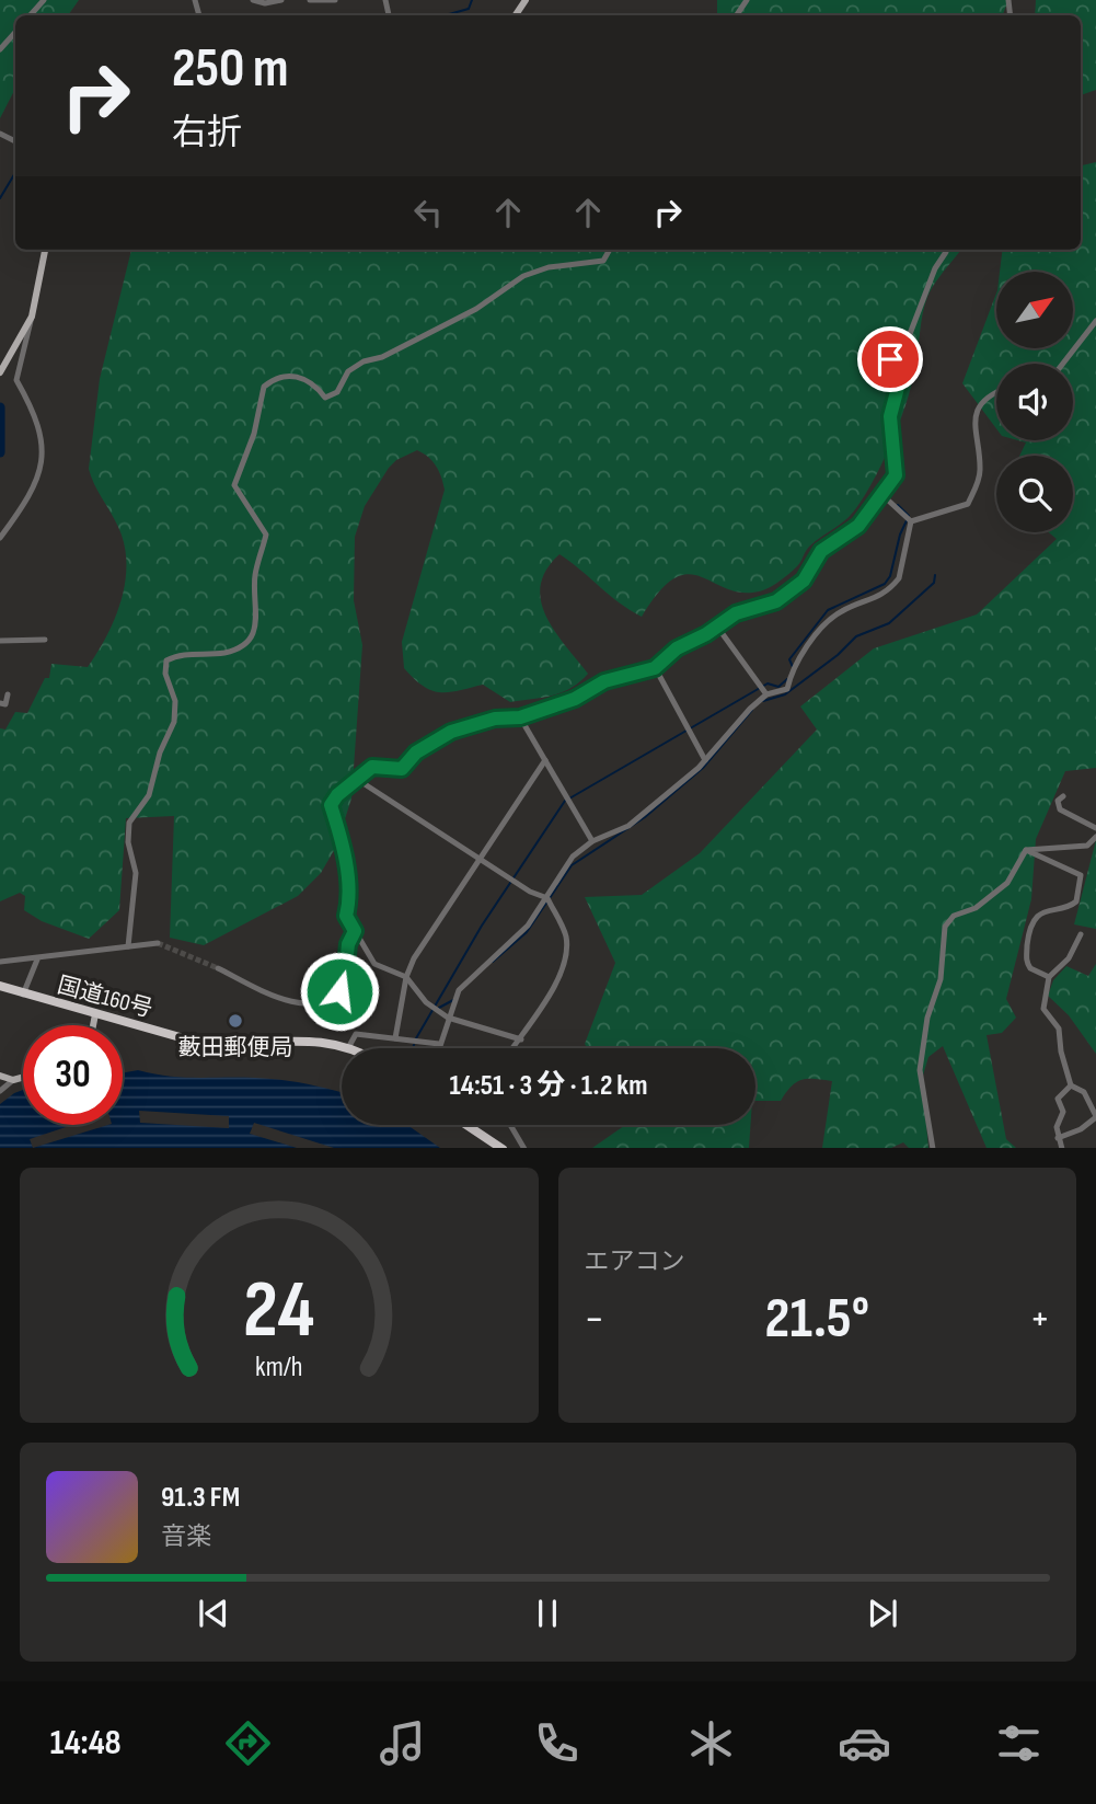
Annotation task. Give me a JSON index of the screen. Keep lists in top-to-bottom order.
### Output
{
  "streets": {
    "highway": ["国道160号"]
  },
  "places": ["藪田郵便局"],
  "north": "top right",
  "page": {
    "turn": ["250 m", "右折"],
    "limit": "30",
    "trip": "14:51 · 3 分 · 1.2 km",
    "tile": "エアコン",
    "heat": ["−", "21.5°", "+"],
    "song": ["91.3 FM", "音楽"],
    "tabs": "14:48",
    "gauge": ["24", "km/h"]
  }
}
